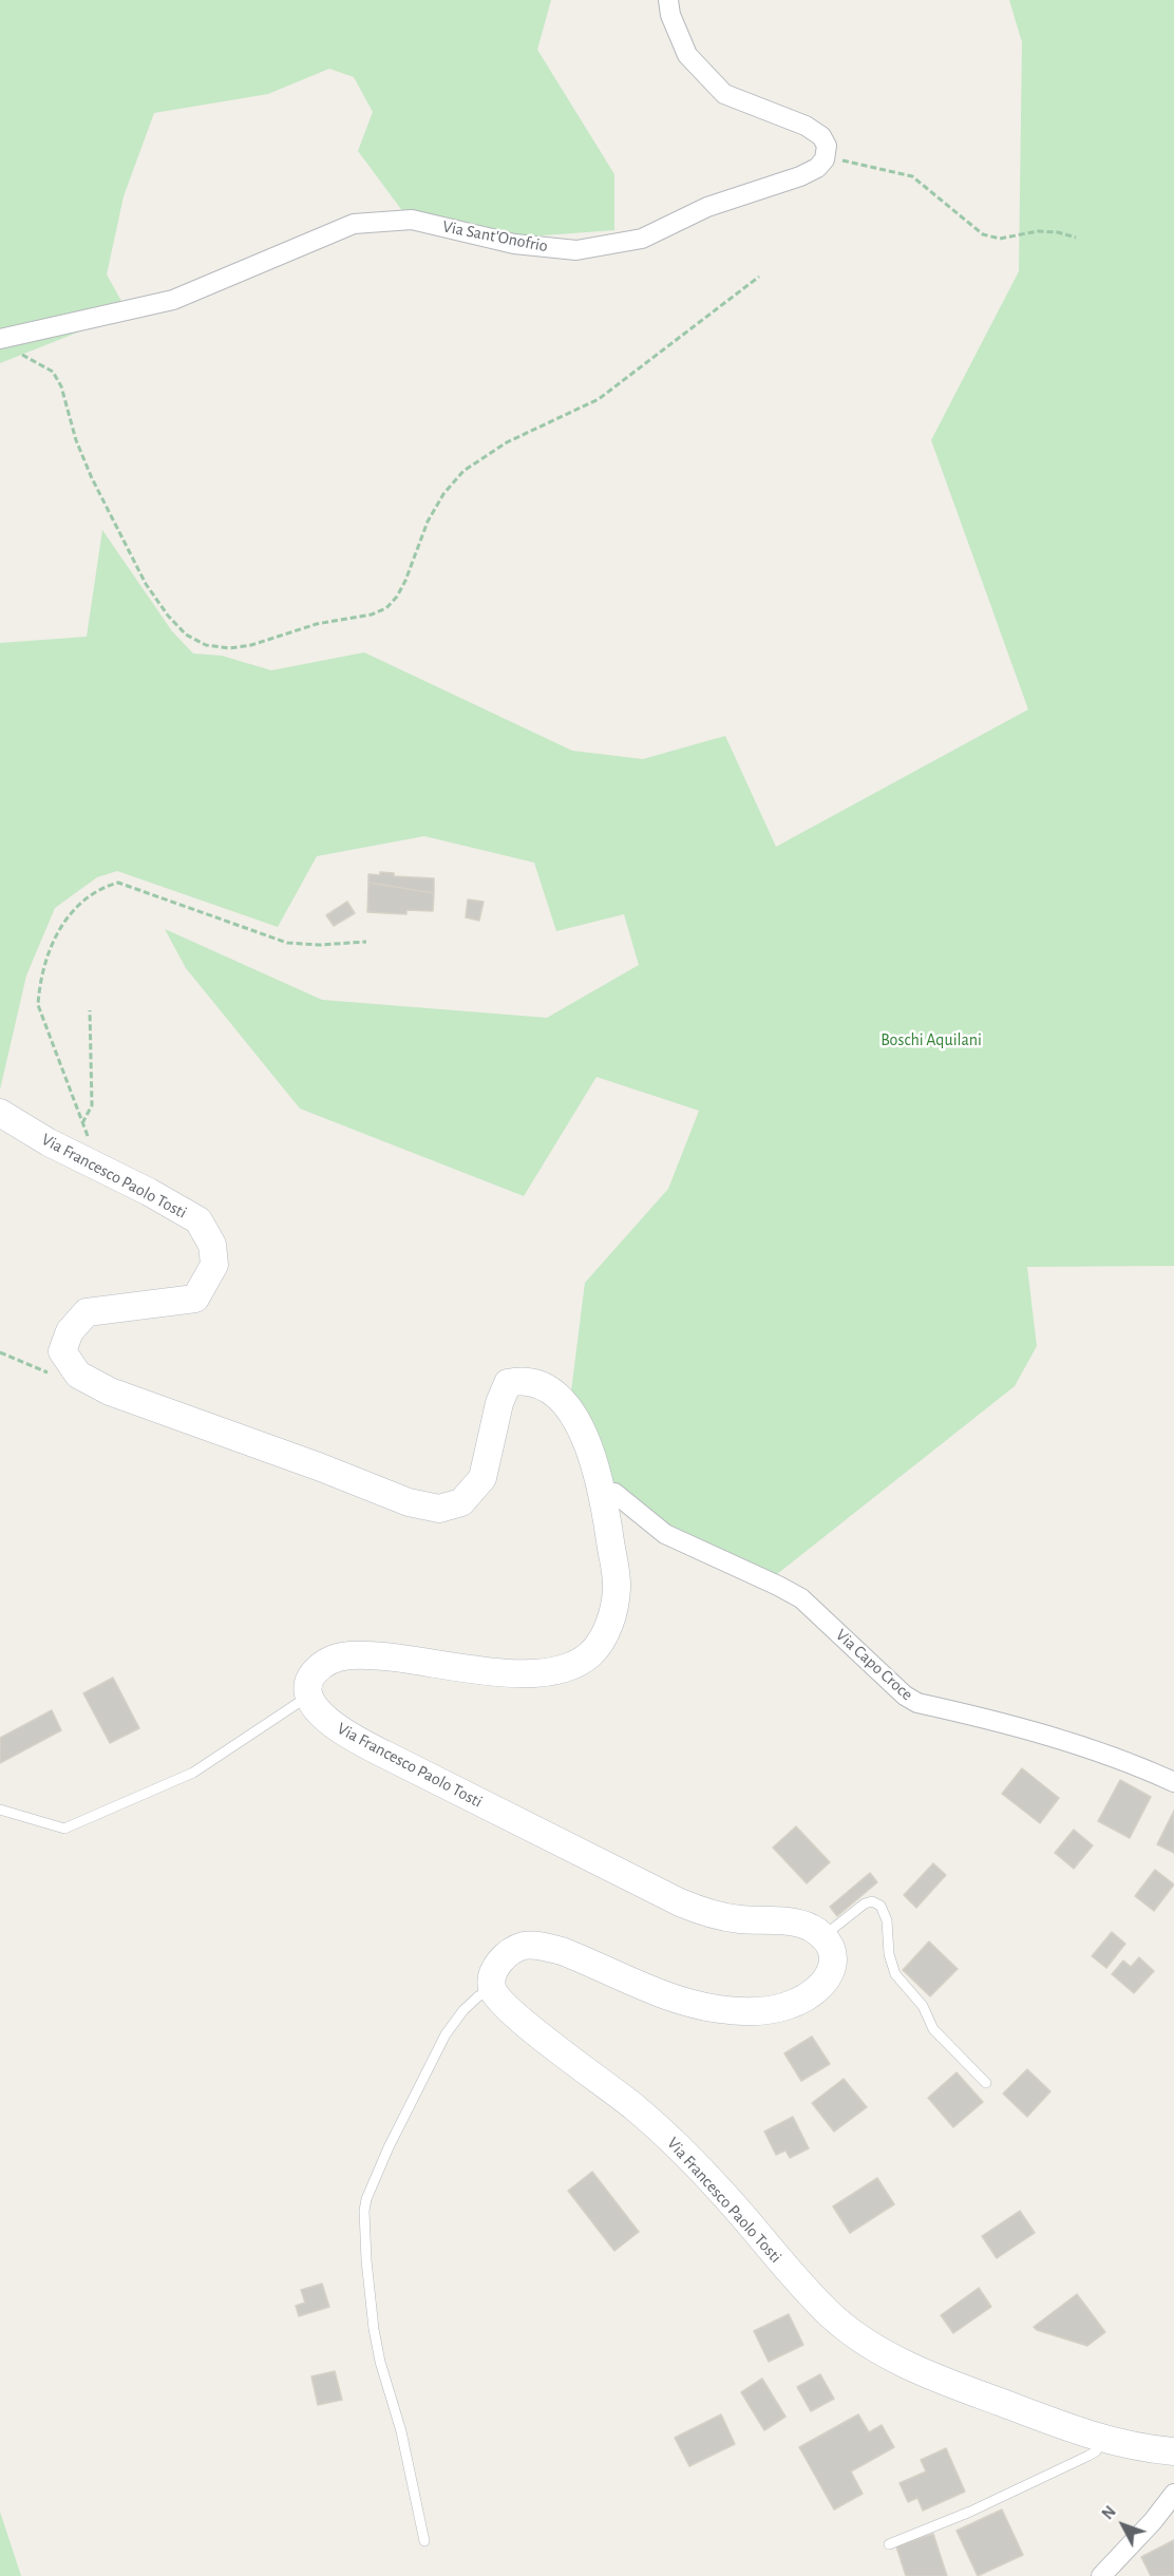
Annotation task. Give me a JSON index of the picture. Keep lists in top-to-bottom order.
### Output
{
  "streets": {
    "main road": ["Via Francesco Paolo Tosti"],
    "street": ["Via Sant'Onofrio", "Via Capo Croce"]
  },
  "parks": ["Boschi Aquilani"],
  "north": "top left"
}
